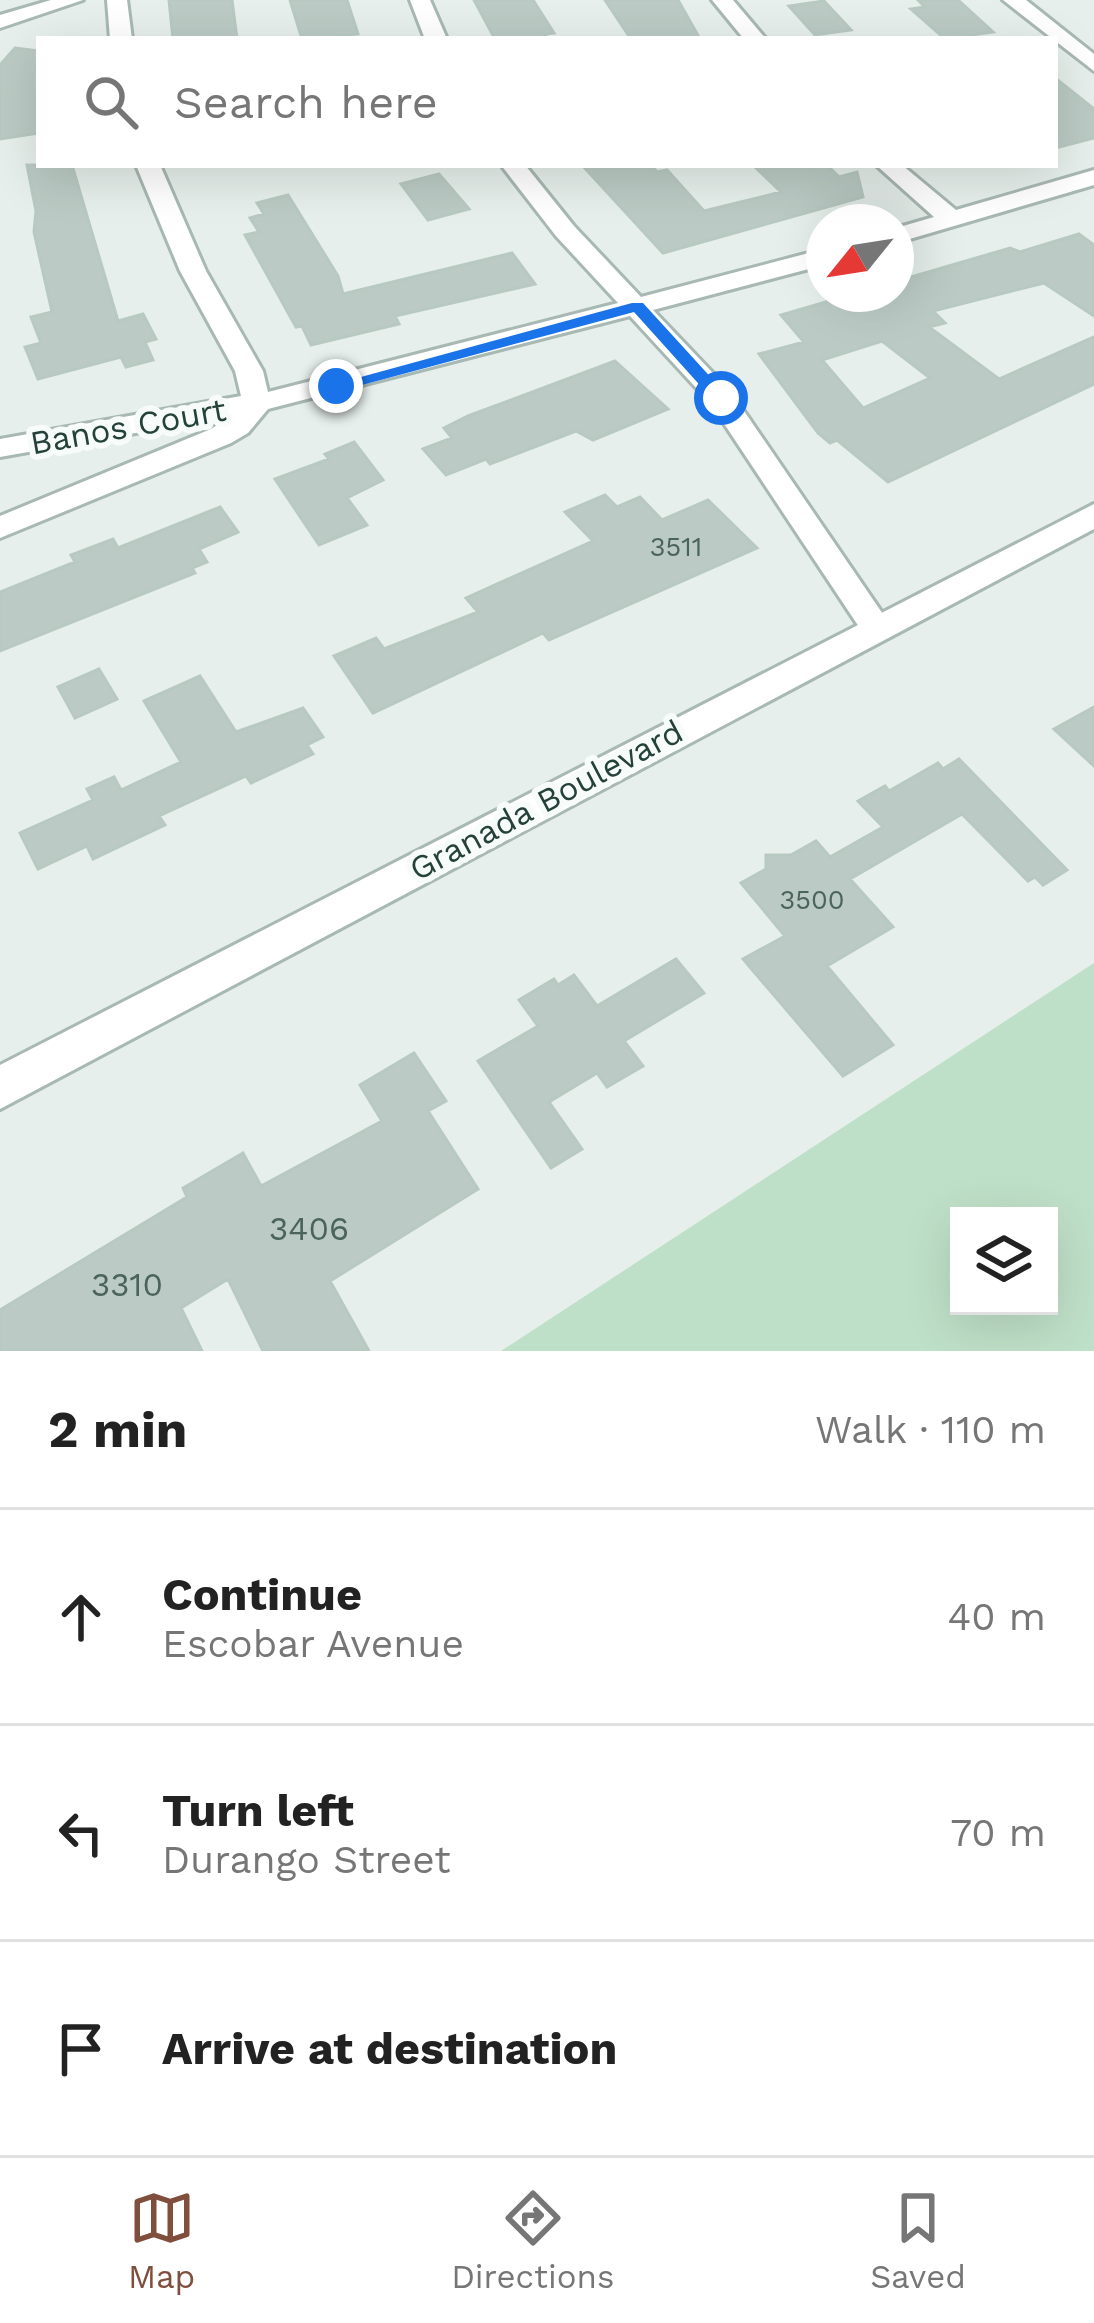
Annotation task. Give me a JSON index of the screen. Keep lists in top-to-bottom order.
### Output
{
  "streets": {
    "street": ["Banos Court", "Granada Boulevard"]
  },
  "house_numbers": [
    "3511",
    "3500",
    "3406",
    "3310"
  ],
  "north": "bottom left",
  "page": {
    "search": "Search here",
    "heading": ["2 min", "Walk · 110 m"],
    "list": [
      ["Continue", "Escobar Avenue", "40 m"],
      ["Turn left", "Durango Street", "70 m"],
      "Arrive at destination"
    ],
    "nav": ["Map", "Directions", "Saved"]
  }
}
